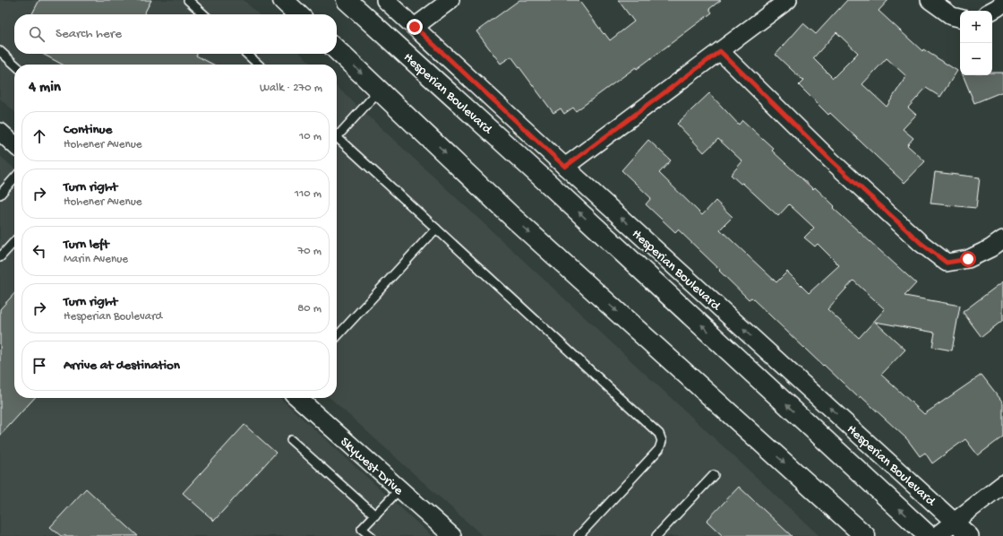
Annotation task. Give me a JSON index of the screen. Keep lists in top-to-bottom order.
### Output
{
  "streets": {
    "main road": ["Hesperian Boulevard"],
    "street": ["Skywest Drive"]
  },
  "page": {
    "map_buttons": ["+", "−"],
    "search": "Search here",
    "heading": ["4 min", "Walk · 270 m"],
    "list": [
      ["Continue", "Hohener Avenue", "10 m"],
      ["Turn right", "Hohener Avenue", "110 m"],
      ["Turn left", "Marin Avenue", "70 m"],
      ["Turn right", "Hesperian Boulevard", "80 m"],
      "Arrive at destination"
    ]
  }
}
